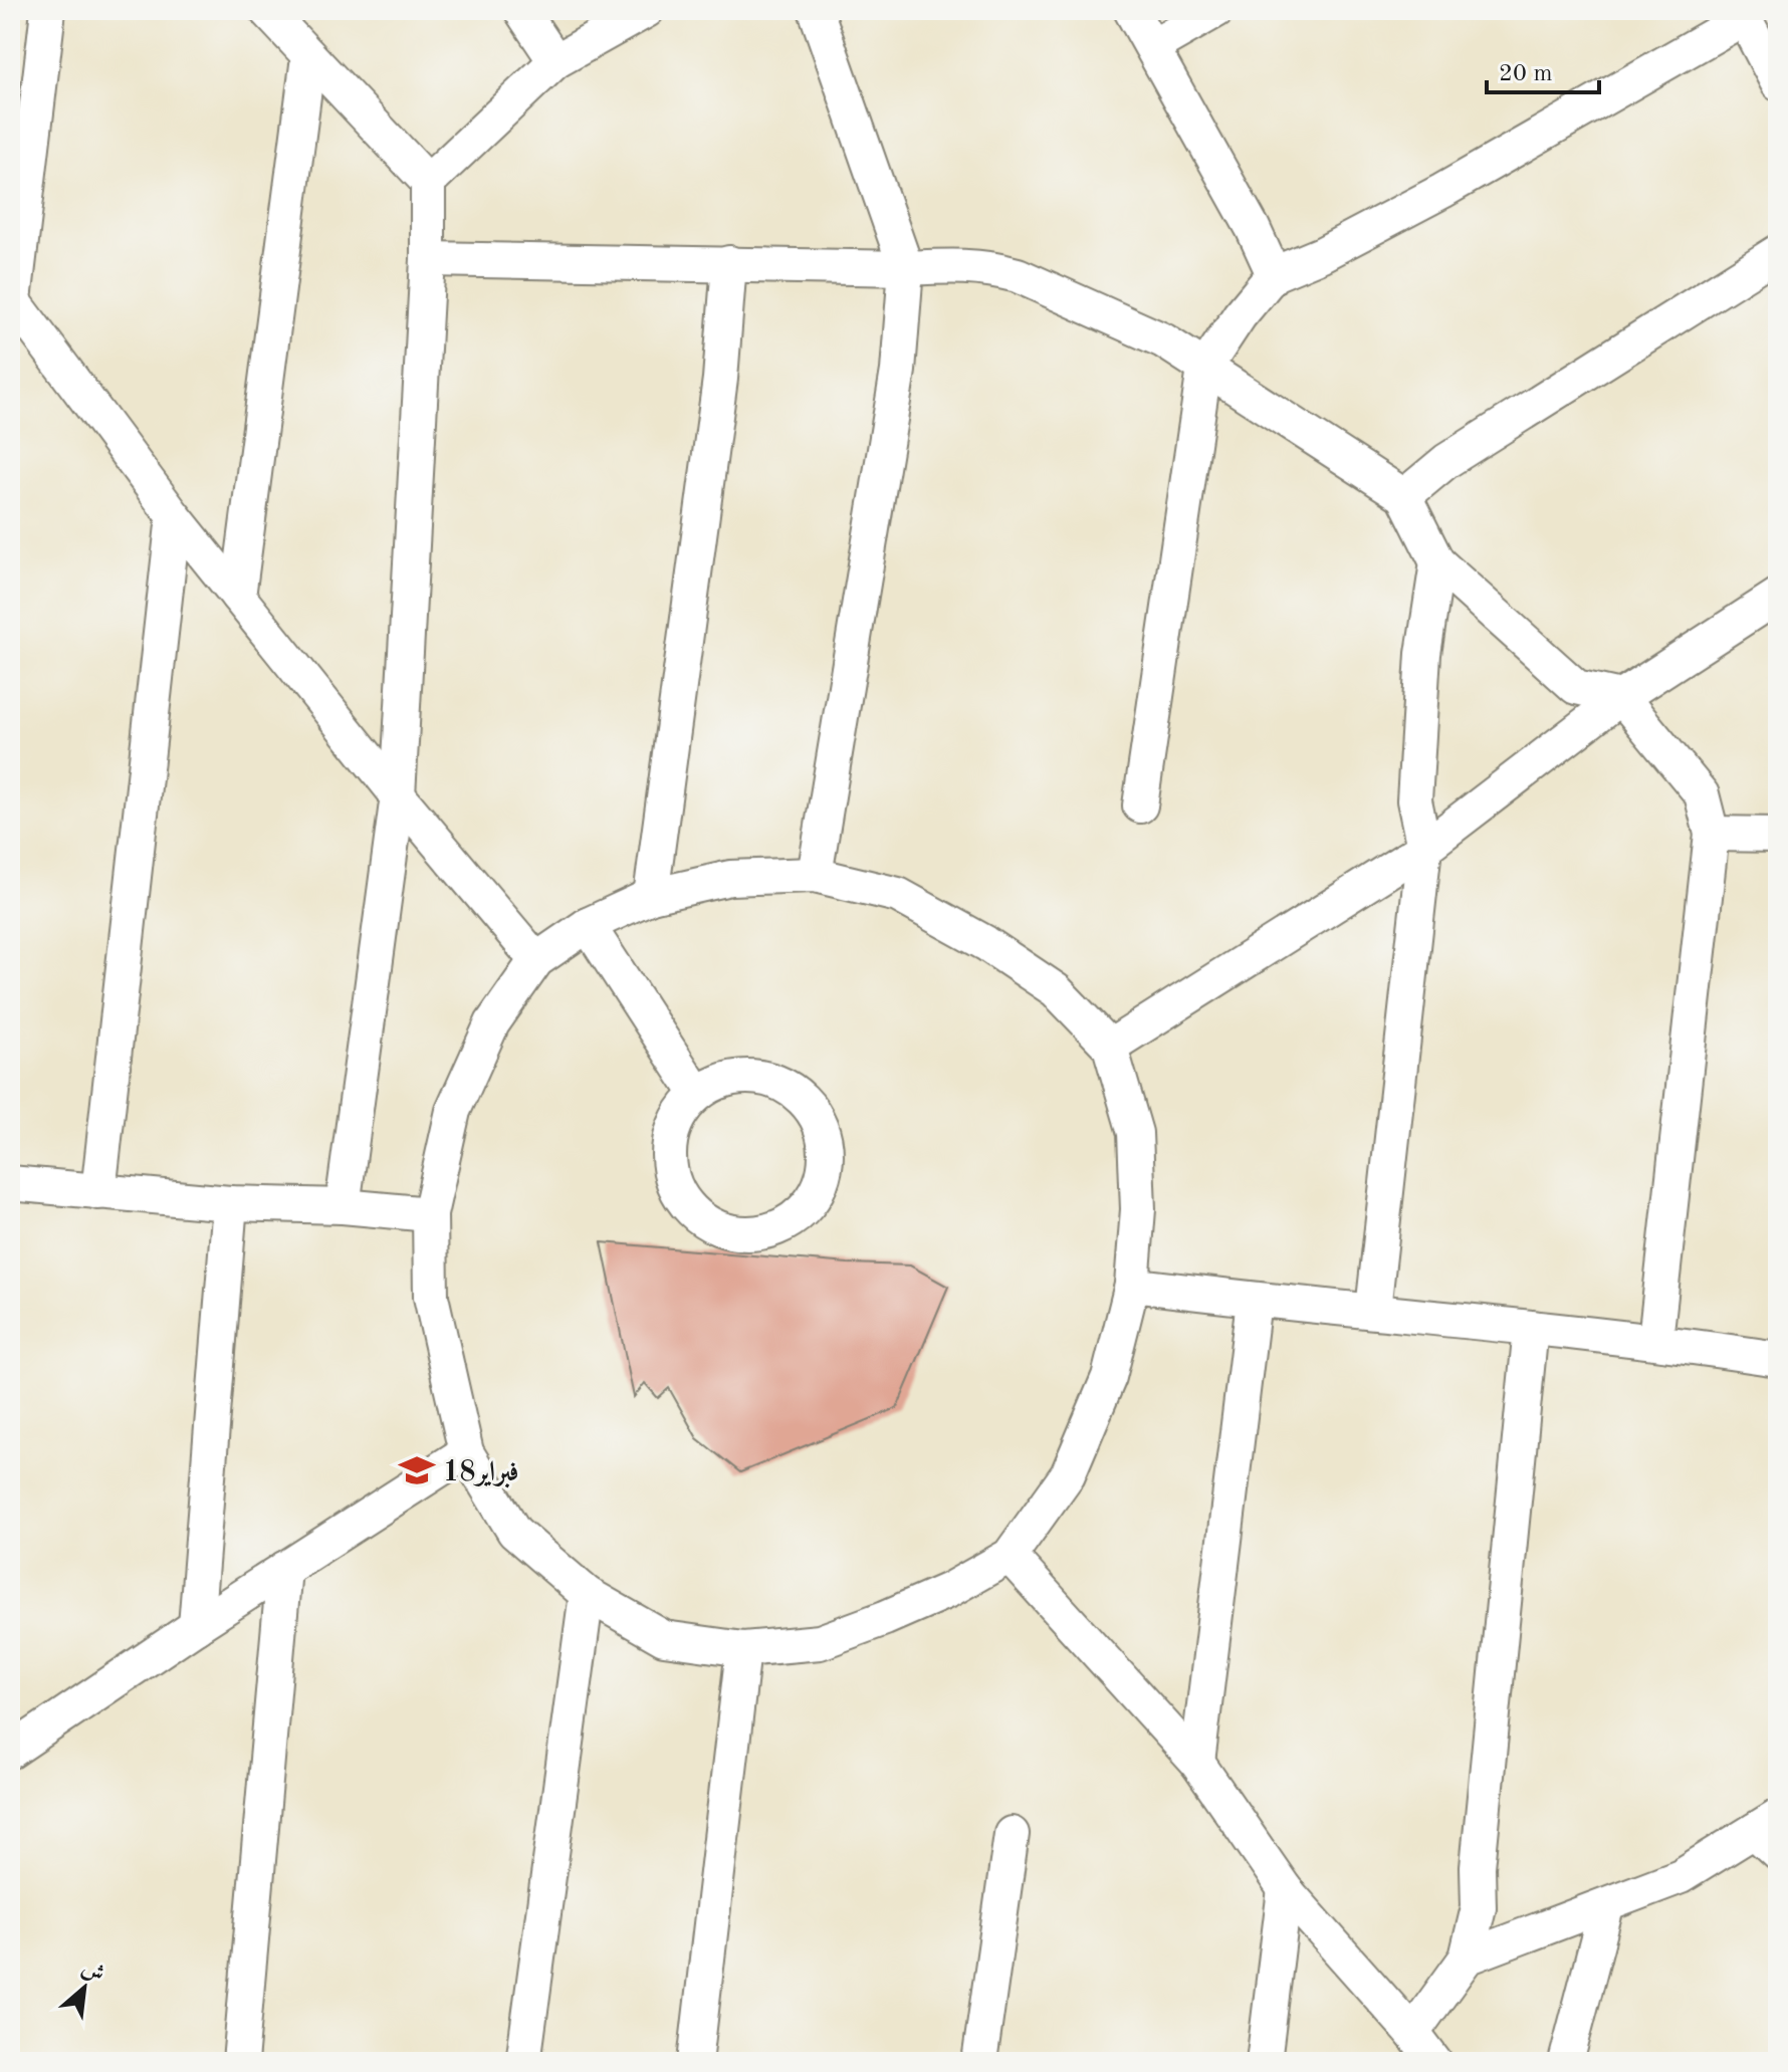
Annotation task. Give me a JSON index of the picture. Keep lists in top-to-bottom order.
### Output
{
  "places": {
    "school or university": ["18فبراير"]
  },
  "scale_bar": "20 m",
  "north": "top right"
}
